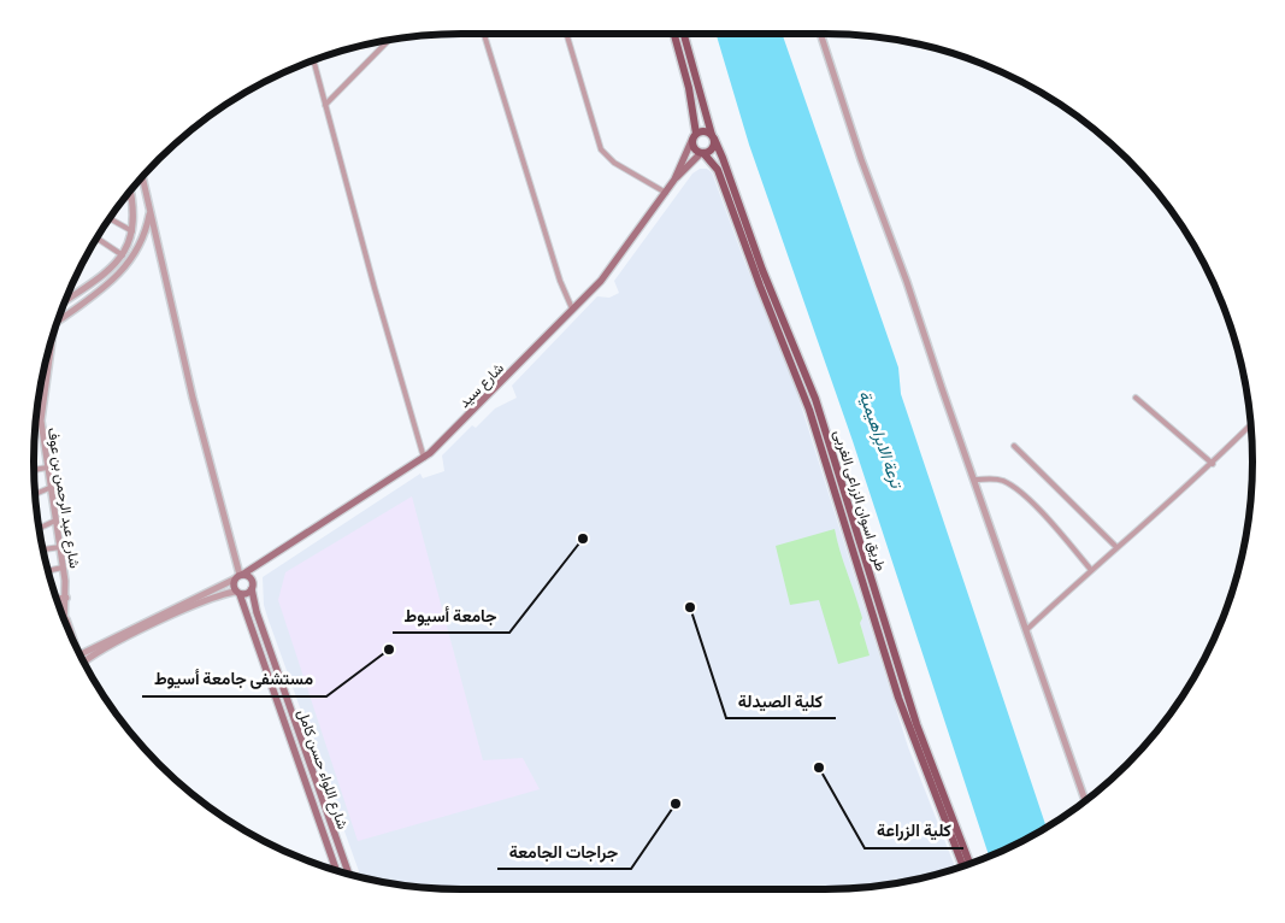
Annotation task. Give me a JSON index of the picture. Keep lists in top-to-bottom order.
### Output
{
  "streets": {
    "main road": ["شارع سيد", "طريق اسوان الزراعى الغربى", "شارع اللواء حسن كامل"],
    "street": ["شارع عبد الرحمن بن عوف"]
  },
  "crossings": [
    ["شارع سيد", "طريق اسوان الزراعى الغربى"],
    ["شارع سيد", "شارع اللواء حسن كامل"]
  ],
  "water": ["ترعة الابراهيمية"],
  "places": [
    "جامعة أسيوط",
    "كلية الصيدلة",
    "مستشفی جامعة أسيوط",
    "كلية الزراعة",
    "جراجات الجامعة"
  ]
}
